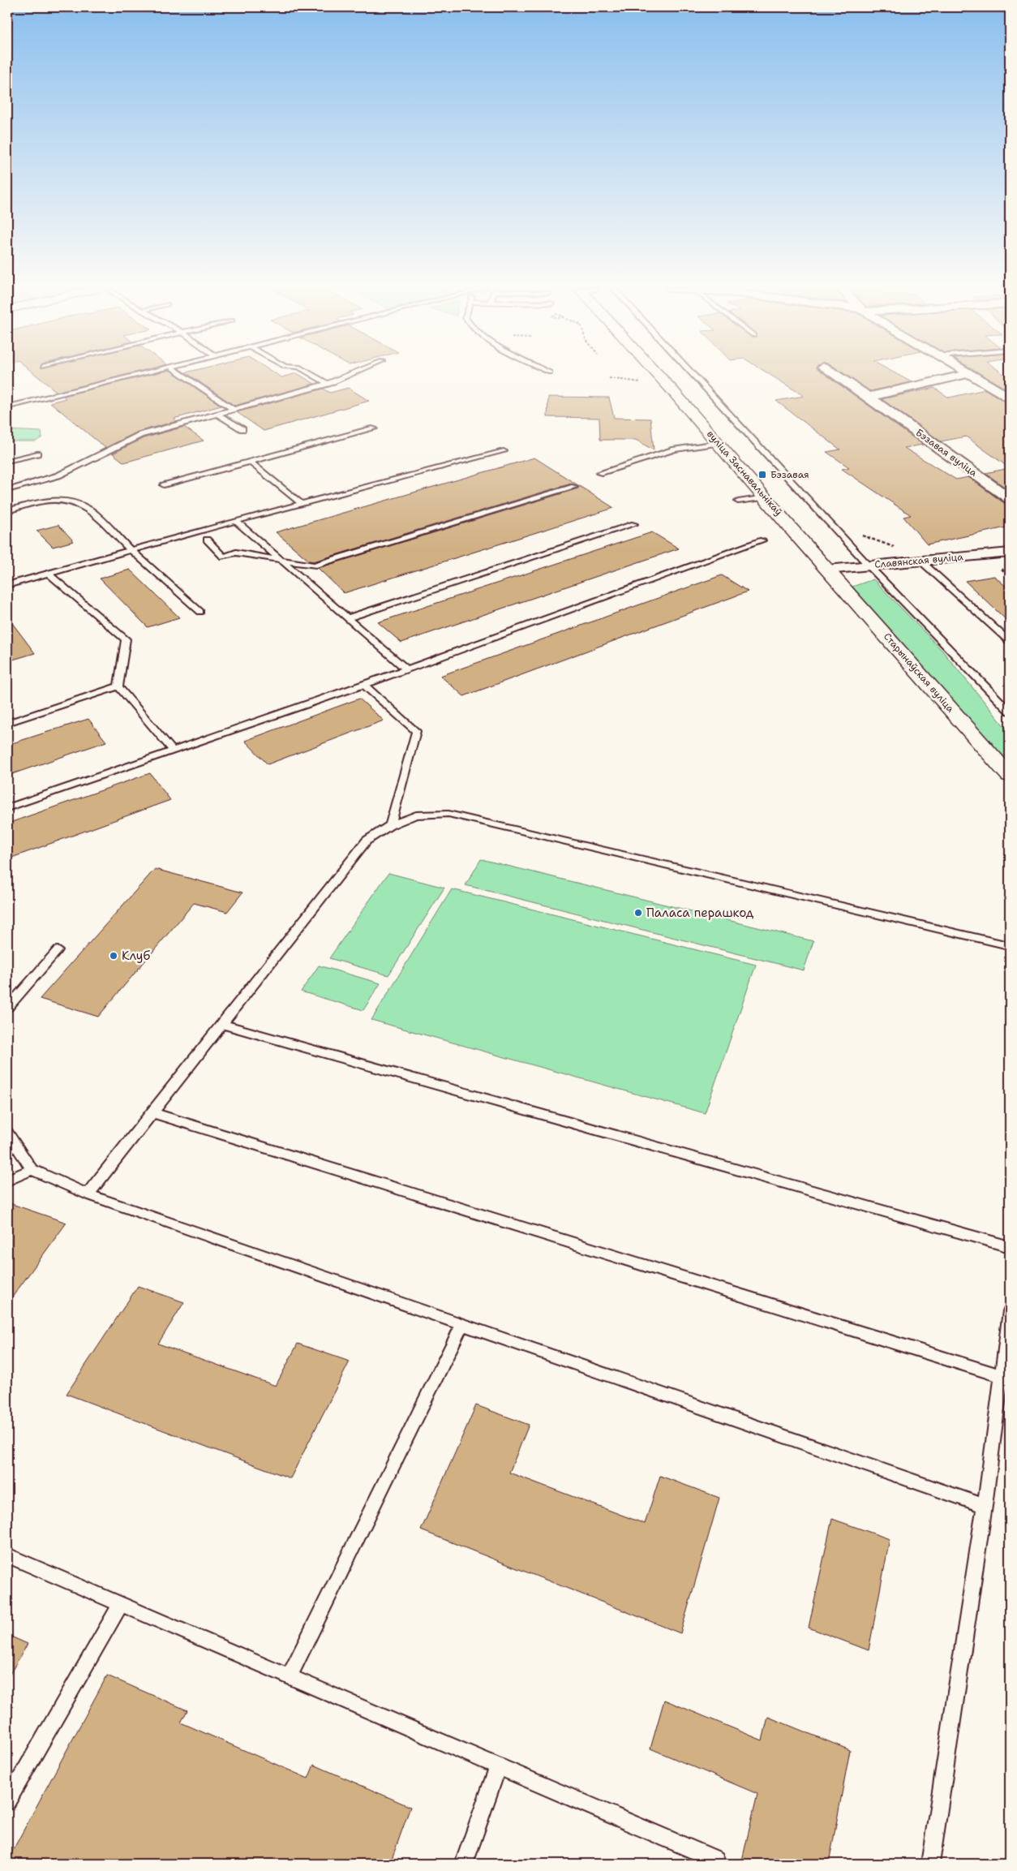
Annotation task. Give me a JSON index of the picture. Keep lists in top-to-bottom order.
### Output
{
  "streets": {
    "main road": ["вуліца Заснавальнікаў", "Старынаўская вуліца"],
    "street": ["Бэзавая вуліца", "Славянская вуліца"]
  },
  "crossings": [
    ["вуліца Заснавальнікаў", "Славянская вуліца"],
    ["вуліца Заснавальнікаў", "Старынаўская вуліца"],
    ["Славянская вуліца", "Старынаўская вуліца"]
  ],
  "places": {
    "transit": ["Бэзавая"],
    "other": ["Паласа перашкод", "Клуб"]
  }
}
